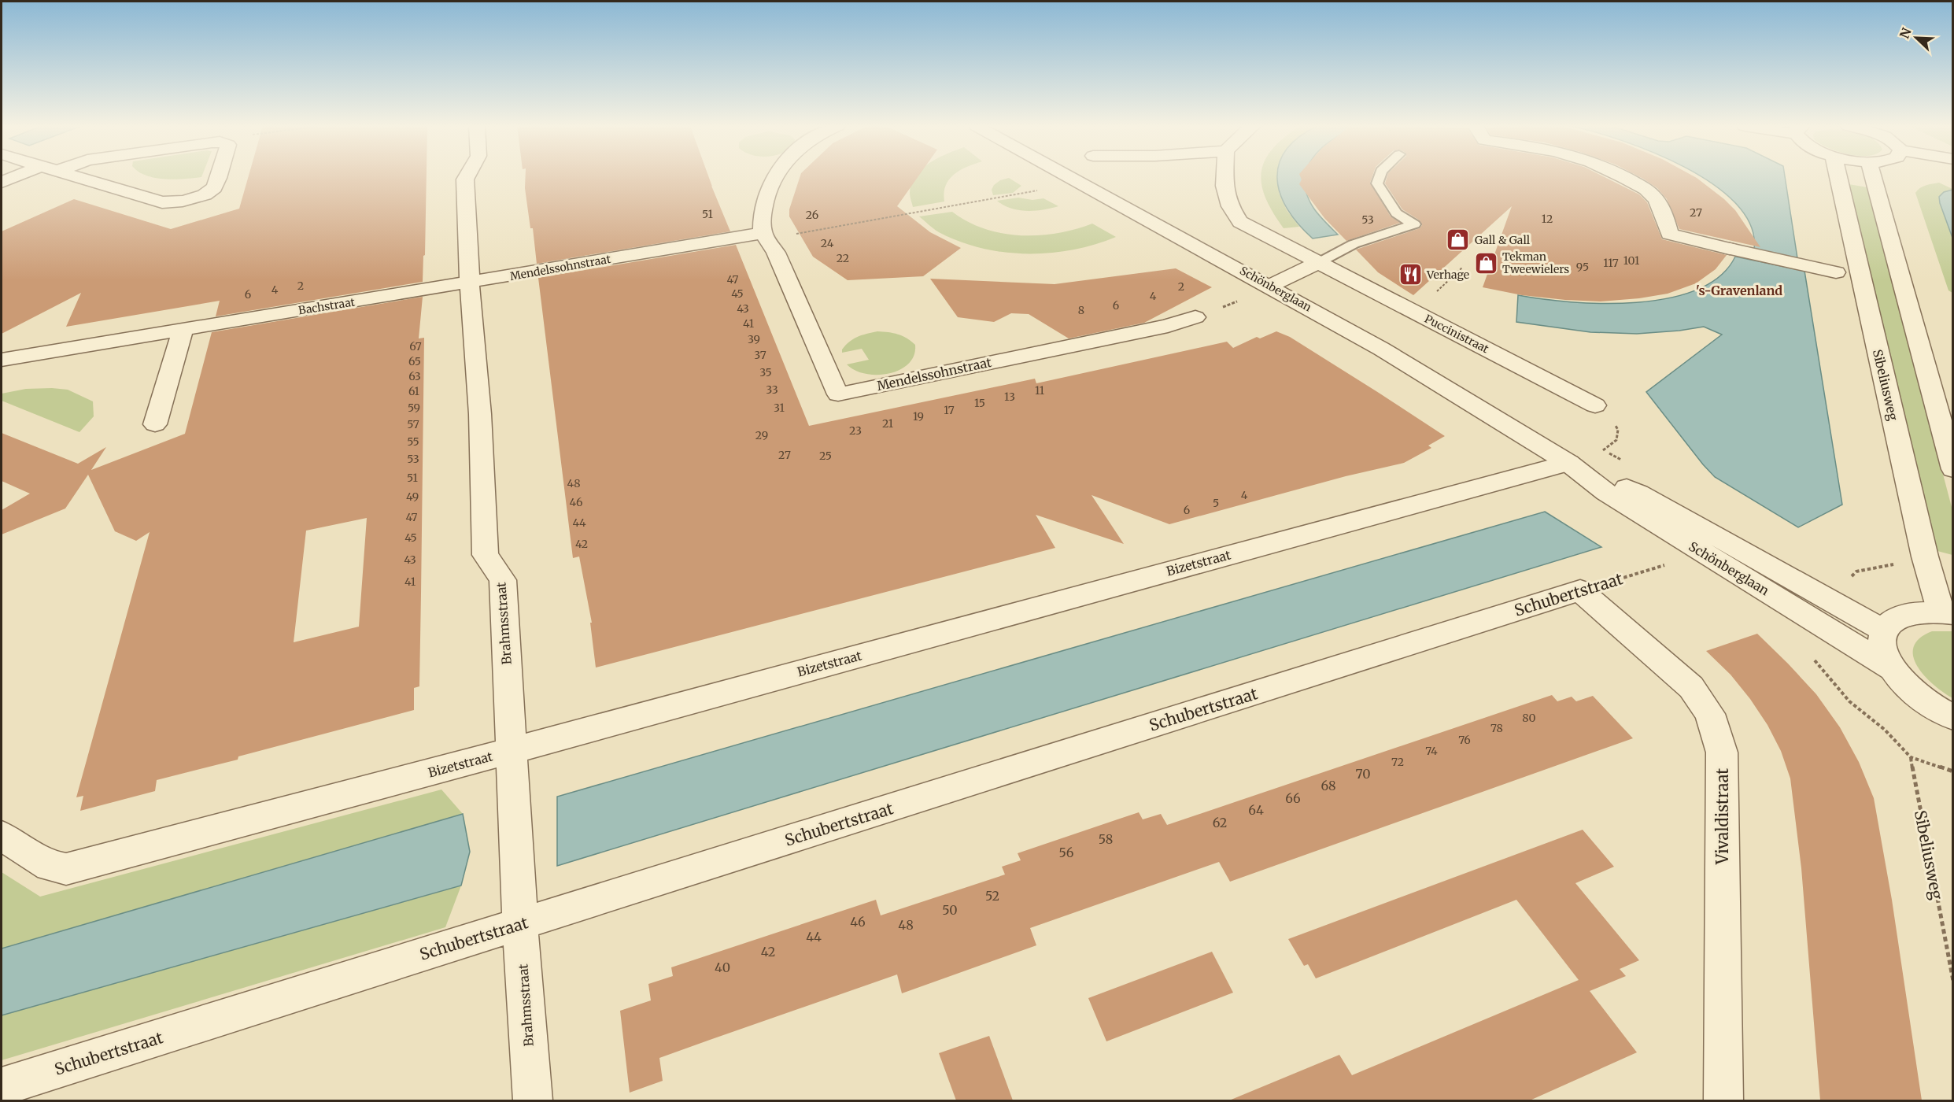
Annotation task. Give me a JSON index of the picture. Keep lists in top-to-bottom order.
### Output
{
  "streets": {
    "street": [
      "Mendelssohnstraat",
      "Schönberglaan",
      "Bachstraat",
      "Puccinistraat",
      "Sibeliusweg",
      "Bizetstraat",
      "Schubertstraat",
      "Brahmsstraat",
      "Vivaldistraat"
    ]
  },
  "crossings": [
    ["Mendelssohnstraat", "Bachstraat"],
    ["Mendelssohnstraat", "Brahmsstraat"],
    ["Schönberglaan", "Bizetstraat"],
    ["Bachstraat", "Brahmsstraat"],
    ["Bizetstraat", "Brahmsstraat"],
    ["Schubertstraat", "Brahmsstraat"],
    ["Schubertstraat", "Vivaldistraat"]
  ],
  "districts": ["'s-Gravenland"],
  "places": {
    "shop": ["Gall & Gall", "Tekman Tweewielers"],
    "restaurant": ["Verhage"]
  },
  "house_numbers": [
    "27",
    "51",
    "26",
    "12",
    "53",
    "24",
    "22",
    "101",
    "117",
    "95",
    "47",
    "2",
    "2",
    "4",
    "45",
    "6",
    "4",
    "6",
    "43",
    "8",
    "41",
    "39",
    "67",
    "37",
    "65",
    "35",
    "63",
    "33",
    "11",
    "61",
    "13",
    "15",
    "59",
    "31",
    "17",
    "19",
    "21",
    "57",
    "23",
    "29",
    "55",
    "27",
    "25",
    "53",
    "51",
    "48",
    "4",
    "49",
    "46",
    "5",
    "6",
    "47",
    "44",
    "45",
    "42",
    "43",
    "41",
    "80",
    "78",
    "76",
    "74",
    "72",
    "70",
    "68",
    "66",
    "64",
    "62",
    "58",
    "56",
    "52",
    "50",
    "46",
    "48",
    "44",
    "42",
    "40"
  ],
  "north": "top left"
}
